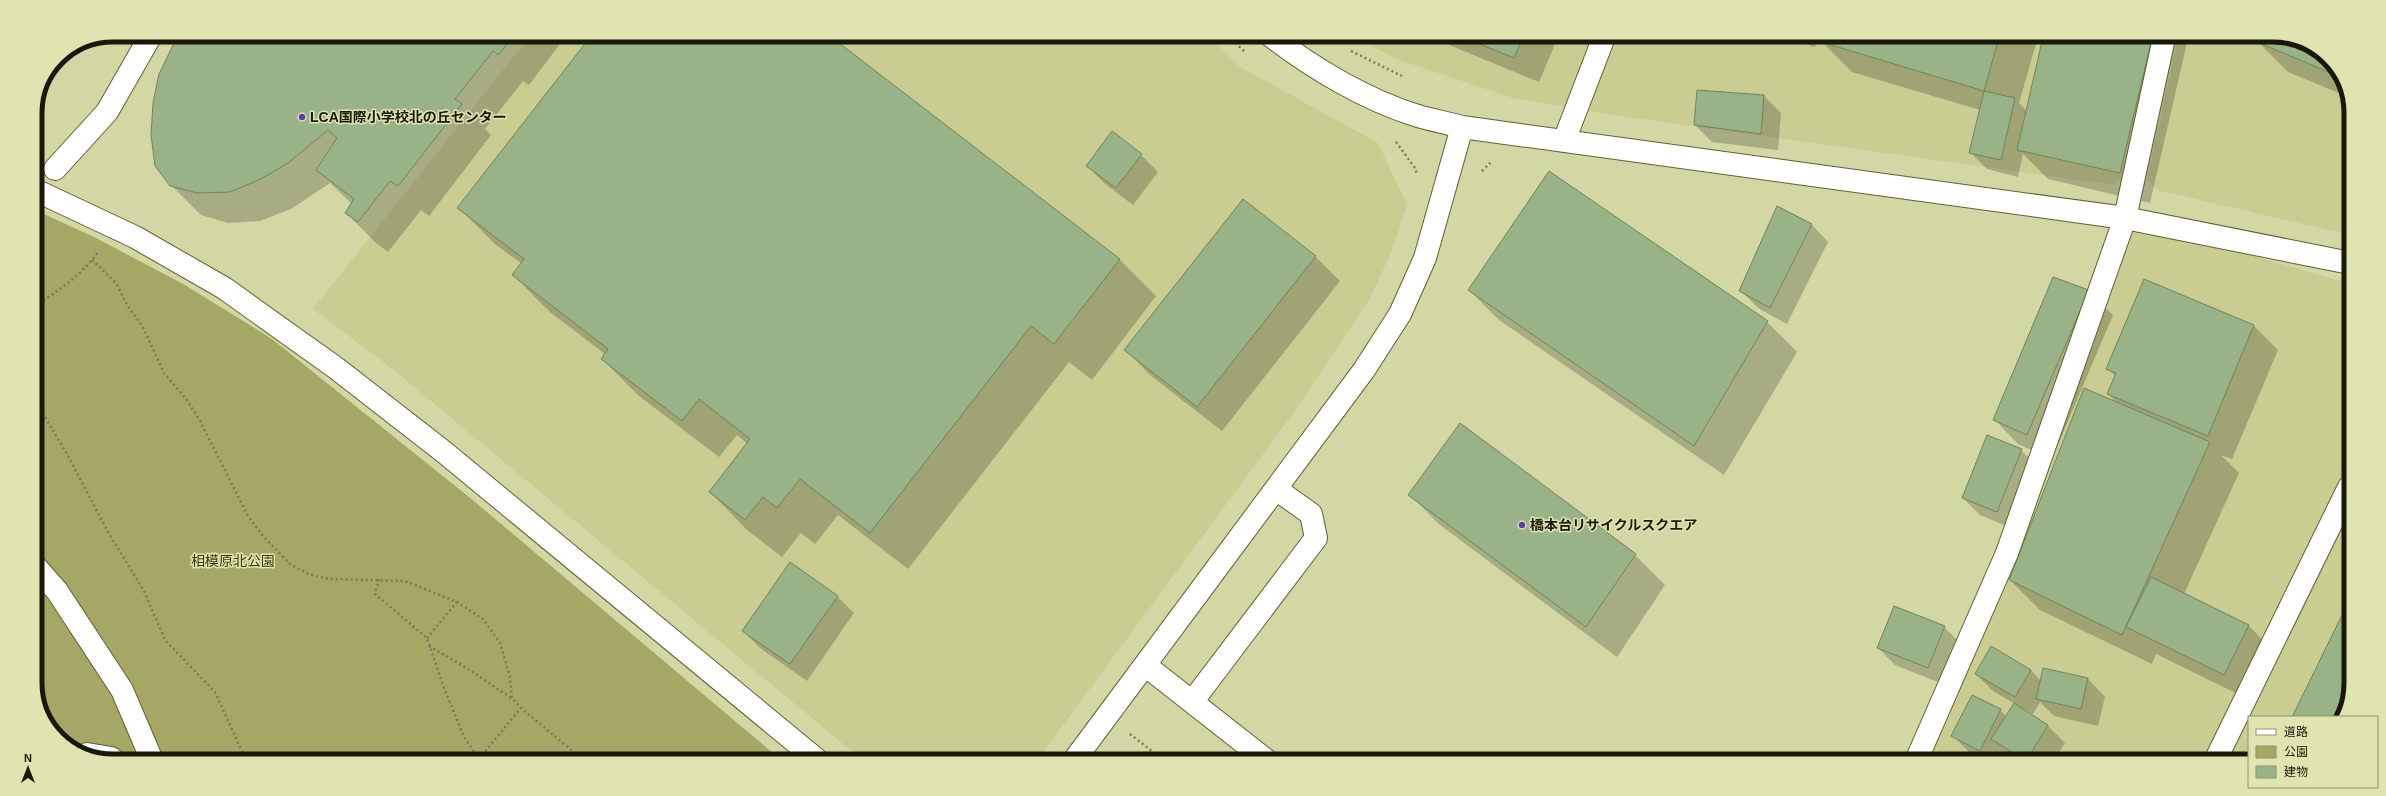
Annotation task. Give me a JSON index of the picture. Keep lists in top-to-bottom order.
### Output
{
  "parks": ["相模原北公園"],
  "places": ["LCA国際小学校北の丘センター", "橋本台リサイクルスクエア"],
  "legend": ["道路", "公園", "建物"],
  "north": "top"
}
